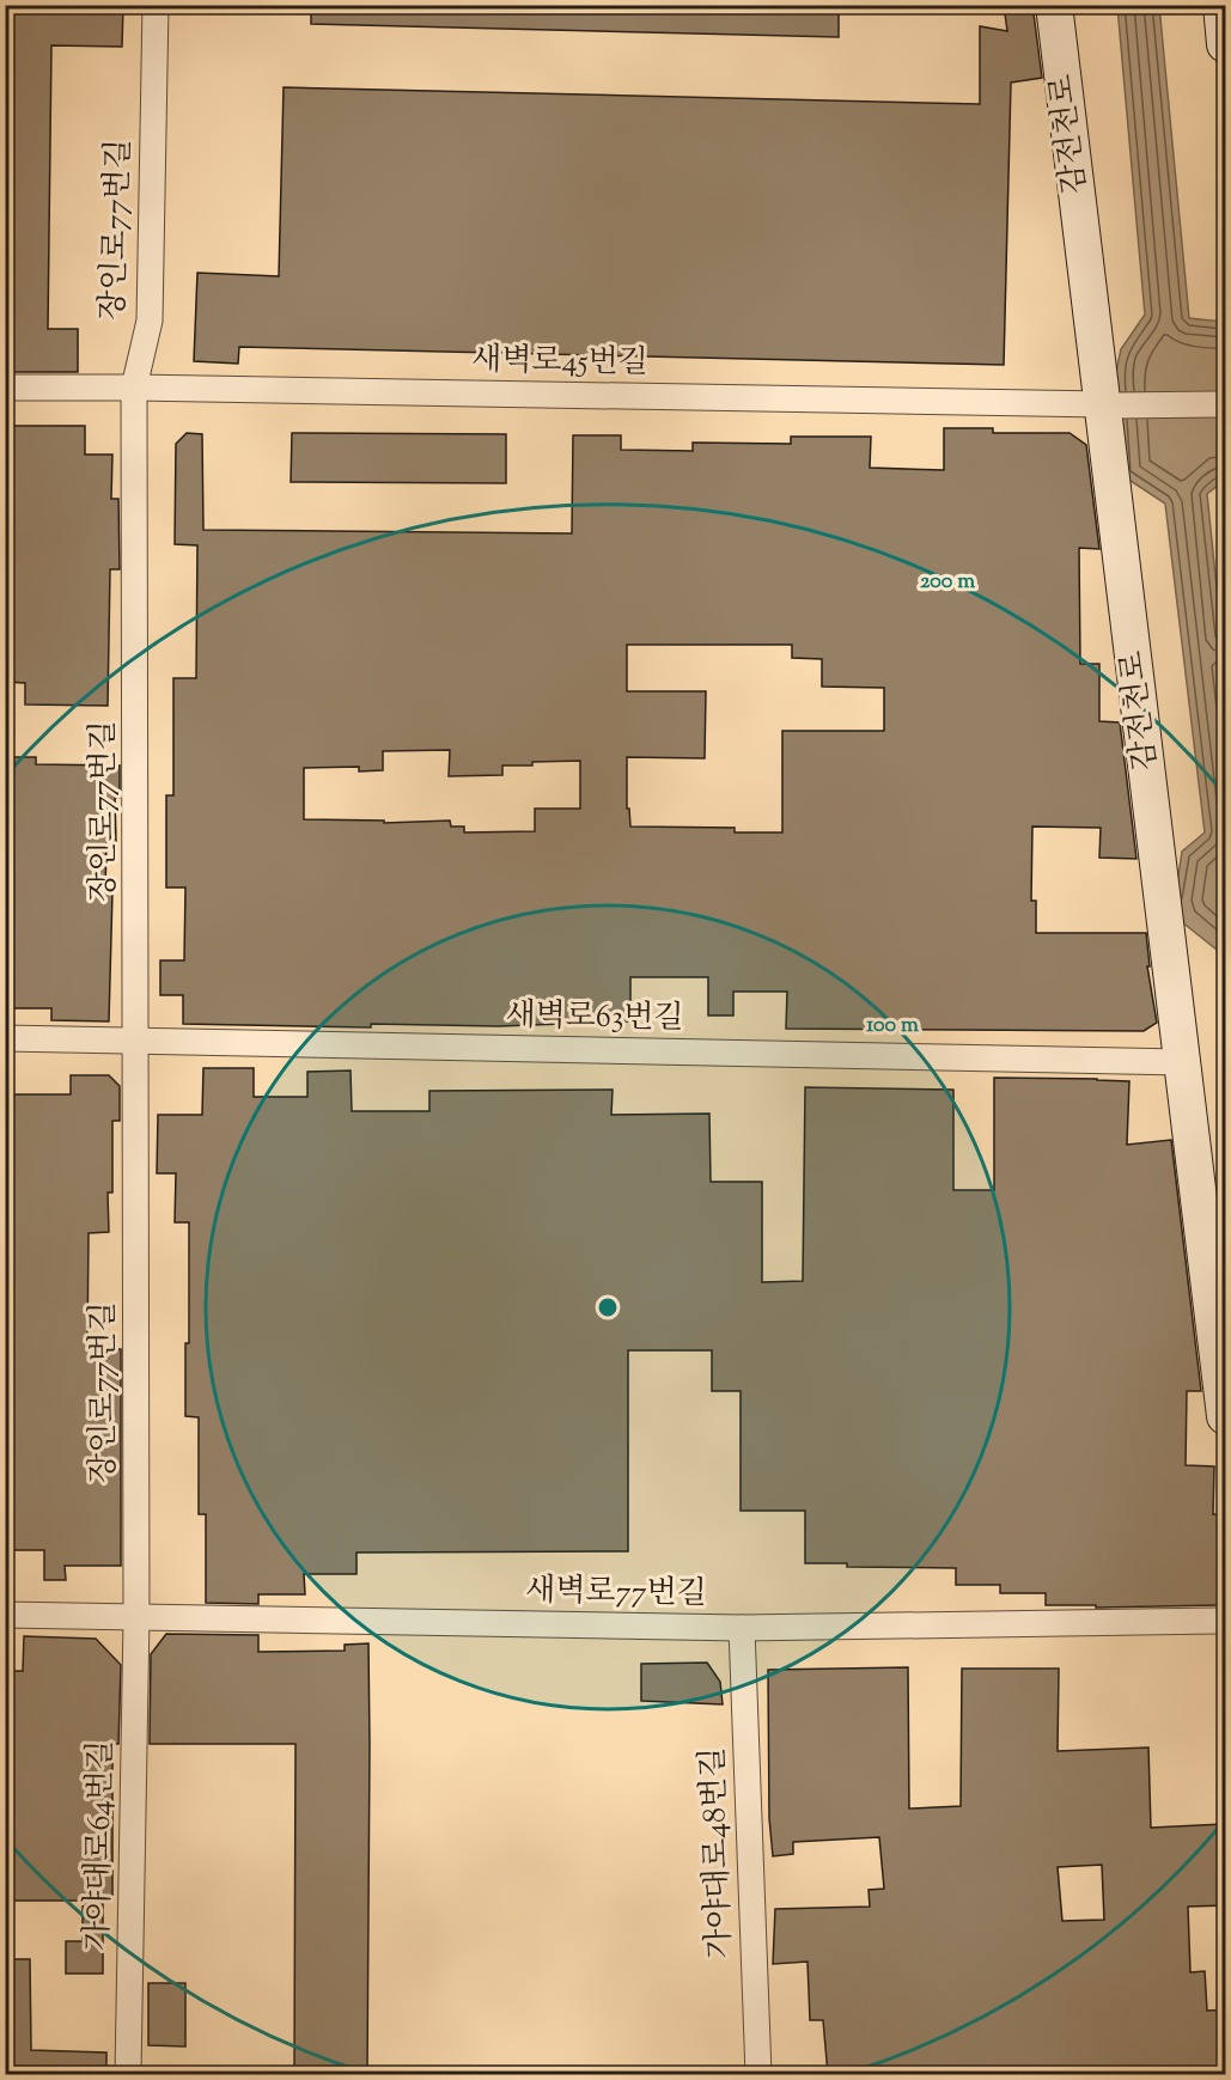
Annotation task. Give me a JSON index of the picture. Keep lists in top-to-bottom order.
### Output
{
  "streets": {
    "street": [
      "감전천로",
      "장인로77번길",
      "새벽로45번길",
      "새벽로63번길",
      "새벽로77번길",
      "가야대로64번길",
      "가야대로48번길"
    ]
  },
  "crossings": [
    ["감전천로", "새벽로45번길"],
    ["감전천로", "새벽로63번길"],
    ["장인로77번길", "새벽로45번길"],
    ["장인로77번길", "새벽로63번길"],
    ["장인로77번길", "새벽로77번길"],
    ["장인로77번길", "가야대로64번길"],
    ["새벽로77번길", "가야대로64번길"],
    ["새벽로77번길", "가야대로48번길"]
  ],
  "rings": ["200 m", "100 m"]
}
